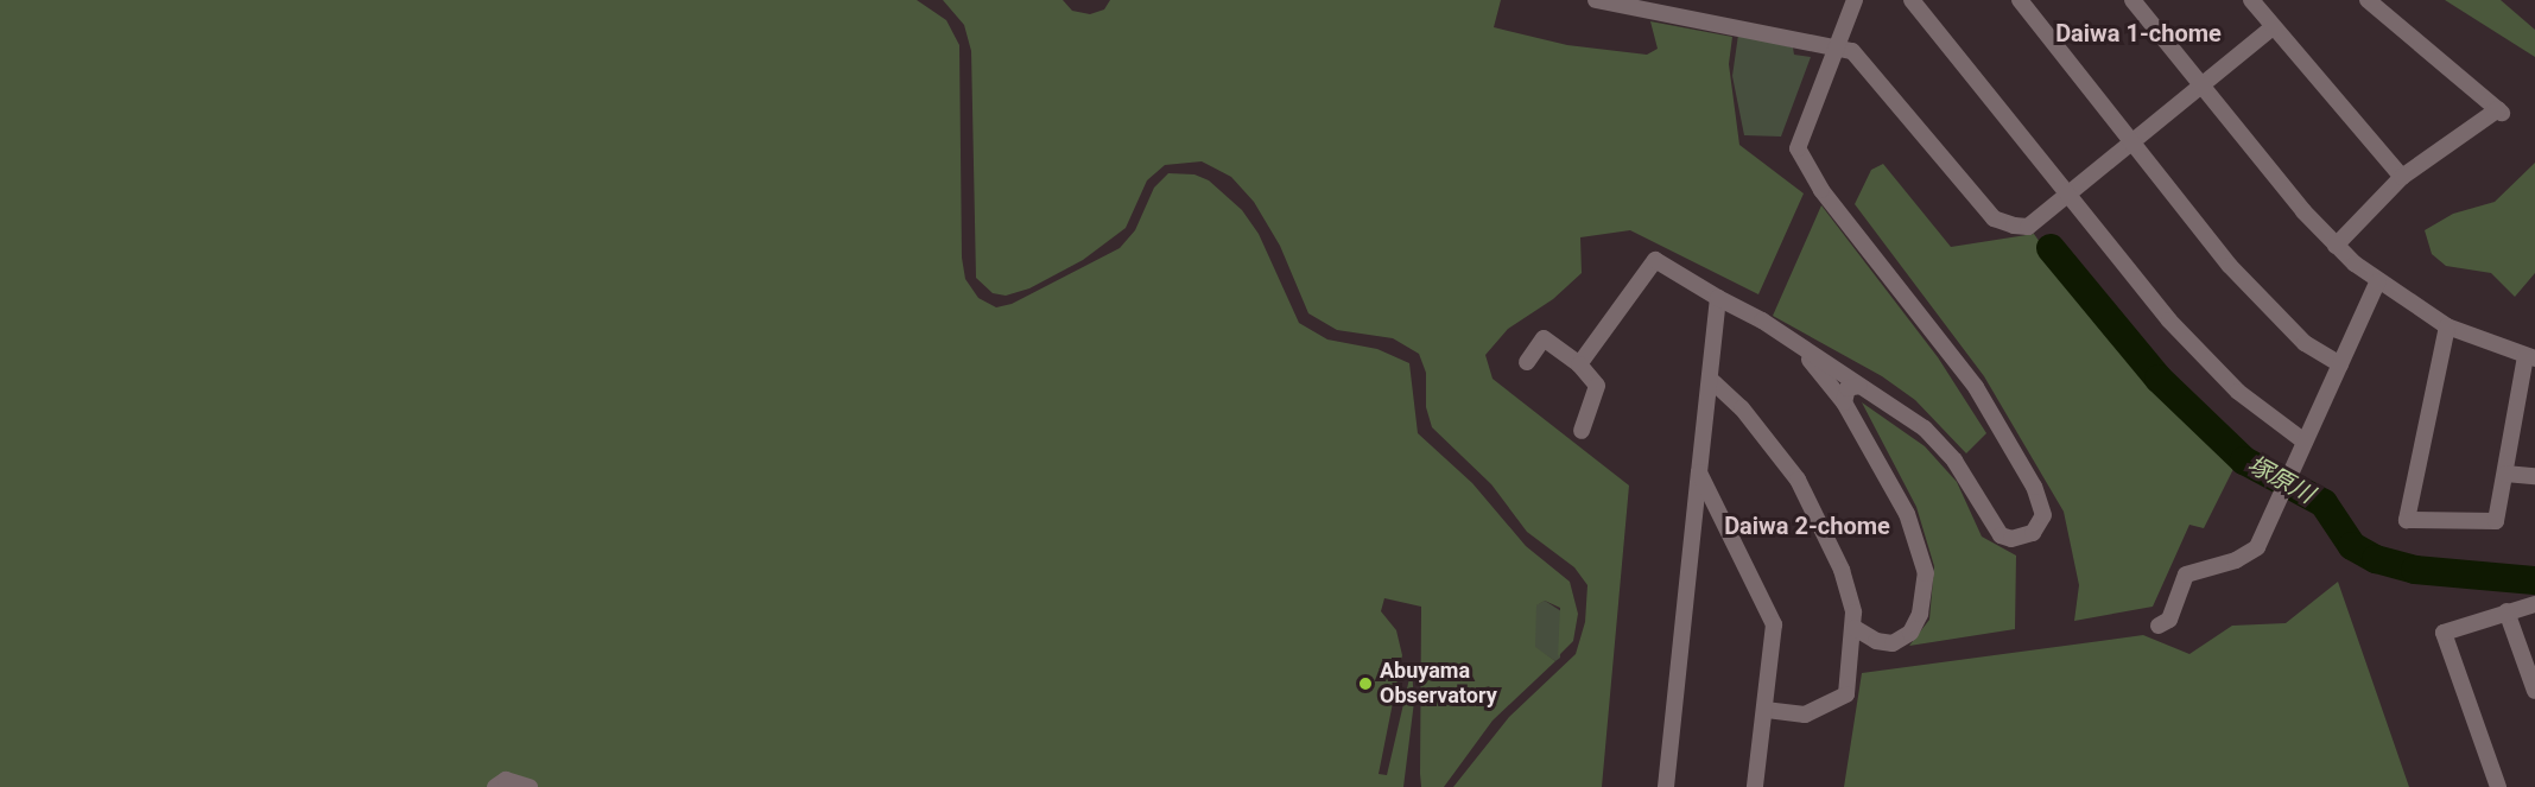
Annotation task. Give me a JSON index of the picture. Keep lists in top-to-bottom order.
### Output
{
  "districts": ["Daiwa 1-chome", "Daiwa 2-chome"],
  "water": ["塚原川"],
  "places": ["Abuyama Observatory"]
}
